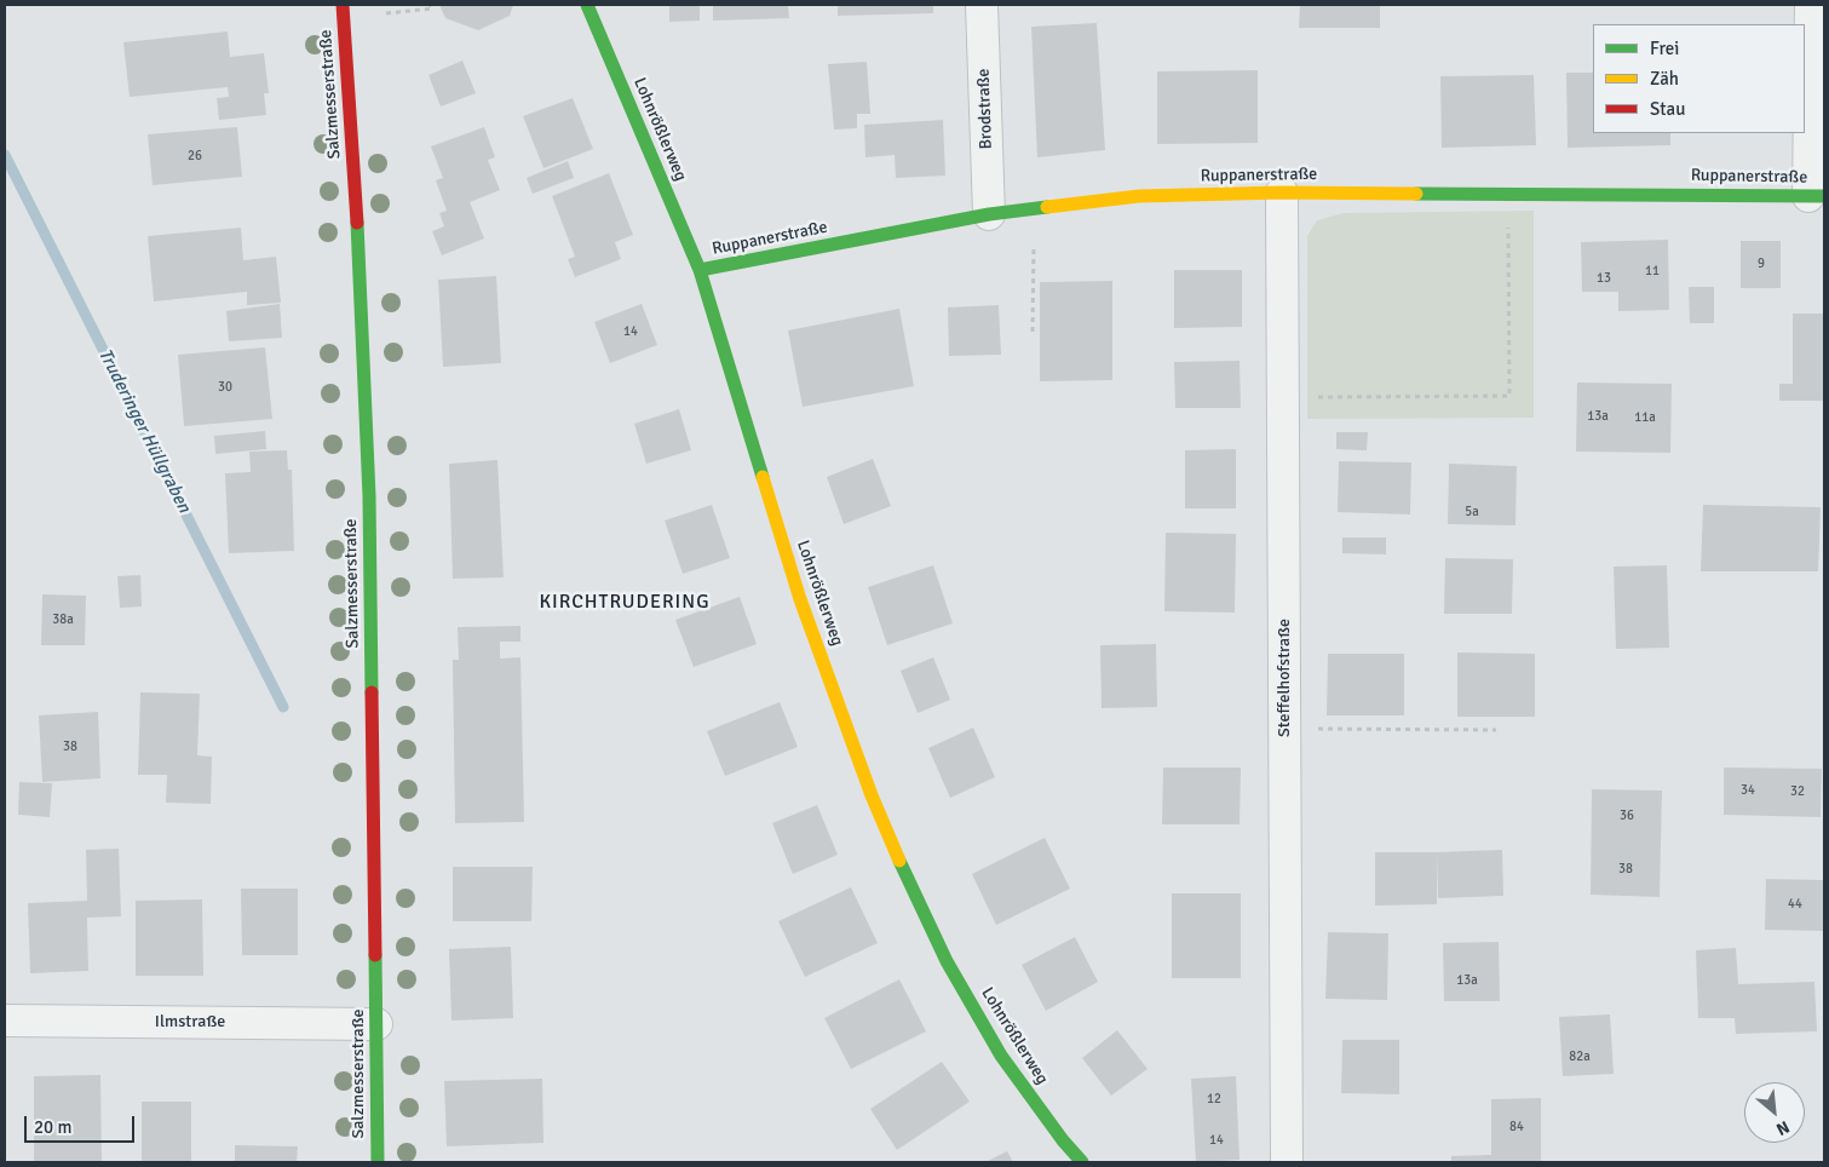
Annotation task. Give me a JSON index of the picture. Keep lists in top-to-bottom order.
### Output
{
  "streets": {
    "street": [
      "Salzmesserstraße",
      "Brodstraße",
      "Lohnrößlerweg",
      "Ruppanerstraße",
      "Steffelhofstraße",
      "Ilmstraße"
    ]
  },
  "crossings": [
    ["Salzmesserstraße", "Ilmstraße"],
    ["Brodstraße", "Ruppanerstraße"],
    ["Lohnrößlerweg", "Ruppanerstraße"],
    ["Ruppanerstraße", "Steffelhofstraße"]
  ],
  "districts": ["KIRCHTRUDERING"],
  "water": ["Truderinger Hüllgraben"],
  "house_numbers": [
    "26",
    "9",
    "11",
    "13",
    "14",
    "30",
    "13a",
    "11a",
    "5a",
    "38a",
    "38",
    "34",
    "32",
    "36",
    "38",
    "44",
    "13a",
    "82a",
    "12",
    "84",
    "14"
  ],
  "legend": ["Frei", "Zäh", "Stau"],
  "scale_bar": "20 m",
  "north": "bottom right"
}
